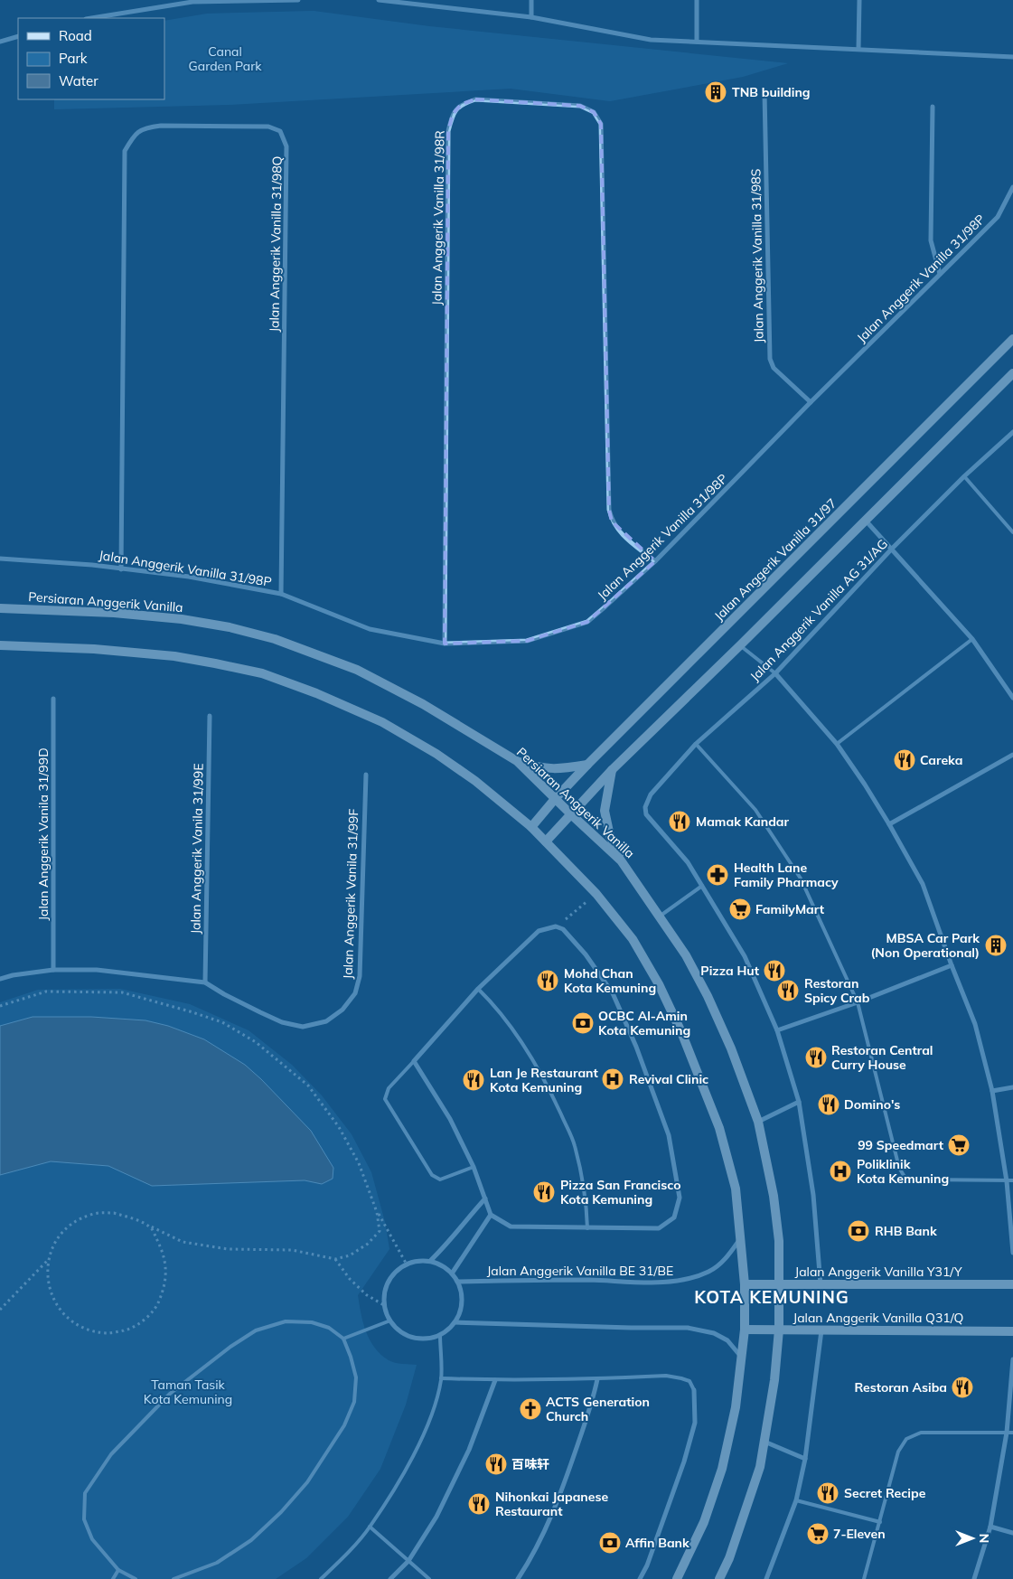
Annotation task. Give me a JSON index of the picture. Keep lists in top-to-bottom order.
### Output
{
  "streets": {
    "main road": [
      "Jalan Anggerik Vanilla 31/97",
      "Persiaran Anggerik Vanilla",
      "Jalan Anggerik Vanilla Y31/Y",
      "Jalan Anggerik Vanilla Q31/Q"
    ],
    "street": [
      "Jalan Anggerik Vanilla 31/98R",
      "Jalan Anggerik Vanilla 31/98Q",
      "Jalan Anggerik Vanilla 31/98S",
      "Jalan Anggerik Vanilla 31/98P",
      "Jalan Anggerik Vanilla AG 31/AG",
      "Jalan Anggerik Vanila 31/99D",
      "Jalan Anggerik Vanila 31/99E",
      "Jalan Anggerik Vanila 31/99F",
      "Jalan Anggerik Vanilla BE 31/BE"
    ]
  },
  "crossings": [
    ["Jalan Anggerik Vanilla 31/98R", "Jalan Anggerik Vanilla 31/98P"],
    ["Jalan Anggerik Vanilla 31/98Q", "Jalan Anggerik Vanilla 31/98P"],
    ["Jalan Anggerik Vanilla 31/98S", "Jalan Anggerik Vanilla 31/98P"],
    ["Jalan Anggerik Vanilla 31/97", "Persiaran Anggerik Vanilla"],
    ["Persiaran Anggerik Vanilla", "Jalan Anggerik Vanilla Y31/Y"],
    ["Persiaran Anggerik Vanilla", "Jalan Anggerik Vanilla Q31/Q"],
    ["Jalan Anggerik Vanila 31/99E", "Jalan Anggerik Vanila 31/99F"]
  ],
  "districts": ["KOTA KEMUNING"],
  "parks": ["Canal Garden Park", "Taman Tasik Kota Kemuning"],
  "places": {
    "building": ["TNB building", "MBSA Car Park (Non Operational)"],
    "restaurant": [
      "Careka",
      "Mamak Kandar",
      "Pizza Hut",
      "Mohd Chan Kota Kemuning",
      "Restoran Spicy Crab",
      "Restoran Central Curry House",
      "Lan Je Restaurant Kota Kemuning",
      "Domino's",
      "Pizza San Francisco Kota Kemuning",
      "Restoran Asiba",
      "百味轩",
      "Secret Recipe",
      "Nihonkai Japanese Restaurant"
    ],
    "pharmacy": ["Health Lane Family Pharmacy"],
    "supermarket": ["FamilyMart", "99 Speedmart", "7-Eleven"],
    "bank": ["OCBC Al-Amin Kota Kemuning", "RHB Bank", "Affin Bank"],
    "hospital": ["Revival Clinic", "Poliklinik Kota Kemuning"],
    "church": ["ACTS Generation Church"]
  },
  "legend": ["Road", "Park", "Water"],
  "north": "right"
}
